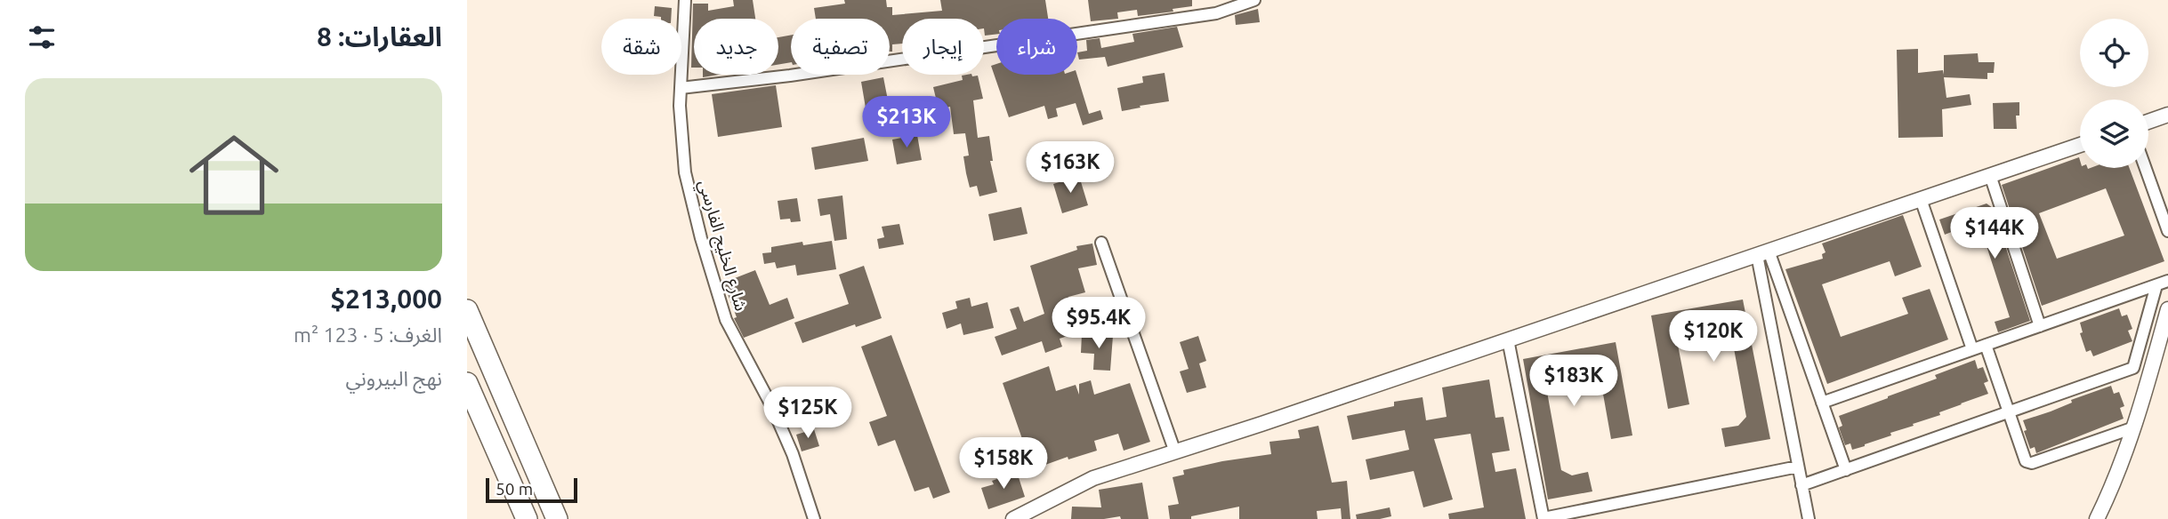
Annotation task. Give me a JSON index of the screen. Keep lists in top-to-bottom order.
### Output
{
  "streets": {
    "street": ["شارع الخليج الفارسي"]
  },
  "scale_bar": "50 m",
  "page": {
    "heading": "العقارات: 8",
    "chip": [
      "شراء",
      "إيجار",
      "تصفية",
      "جديد",
      "شقة"
    ],
    "list": [
      {
        "name": "$213,000",
        "note": "الغرف: 5 · 123 m² · نهج البيروني"
      }
    ],
    "price": [
      "$213K",
      "$163K",
      "$144K",
      "$95.4K",
      "$120K",
      "$183K",
      "$125K",
      "$158K"
    ],
    "scale": "50 m"
  }
}
